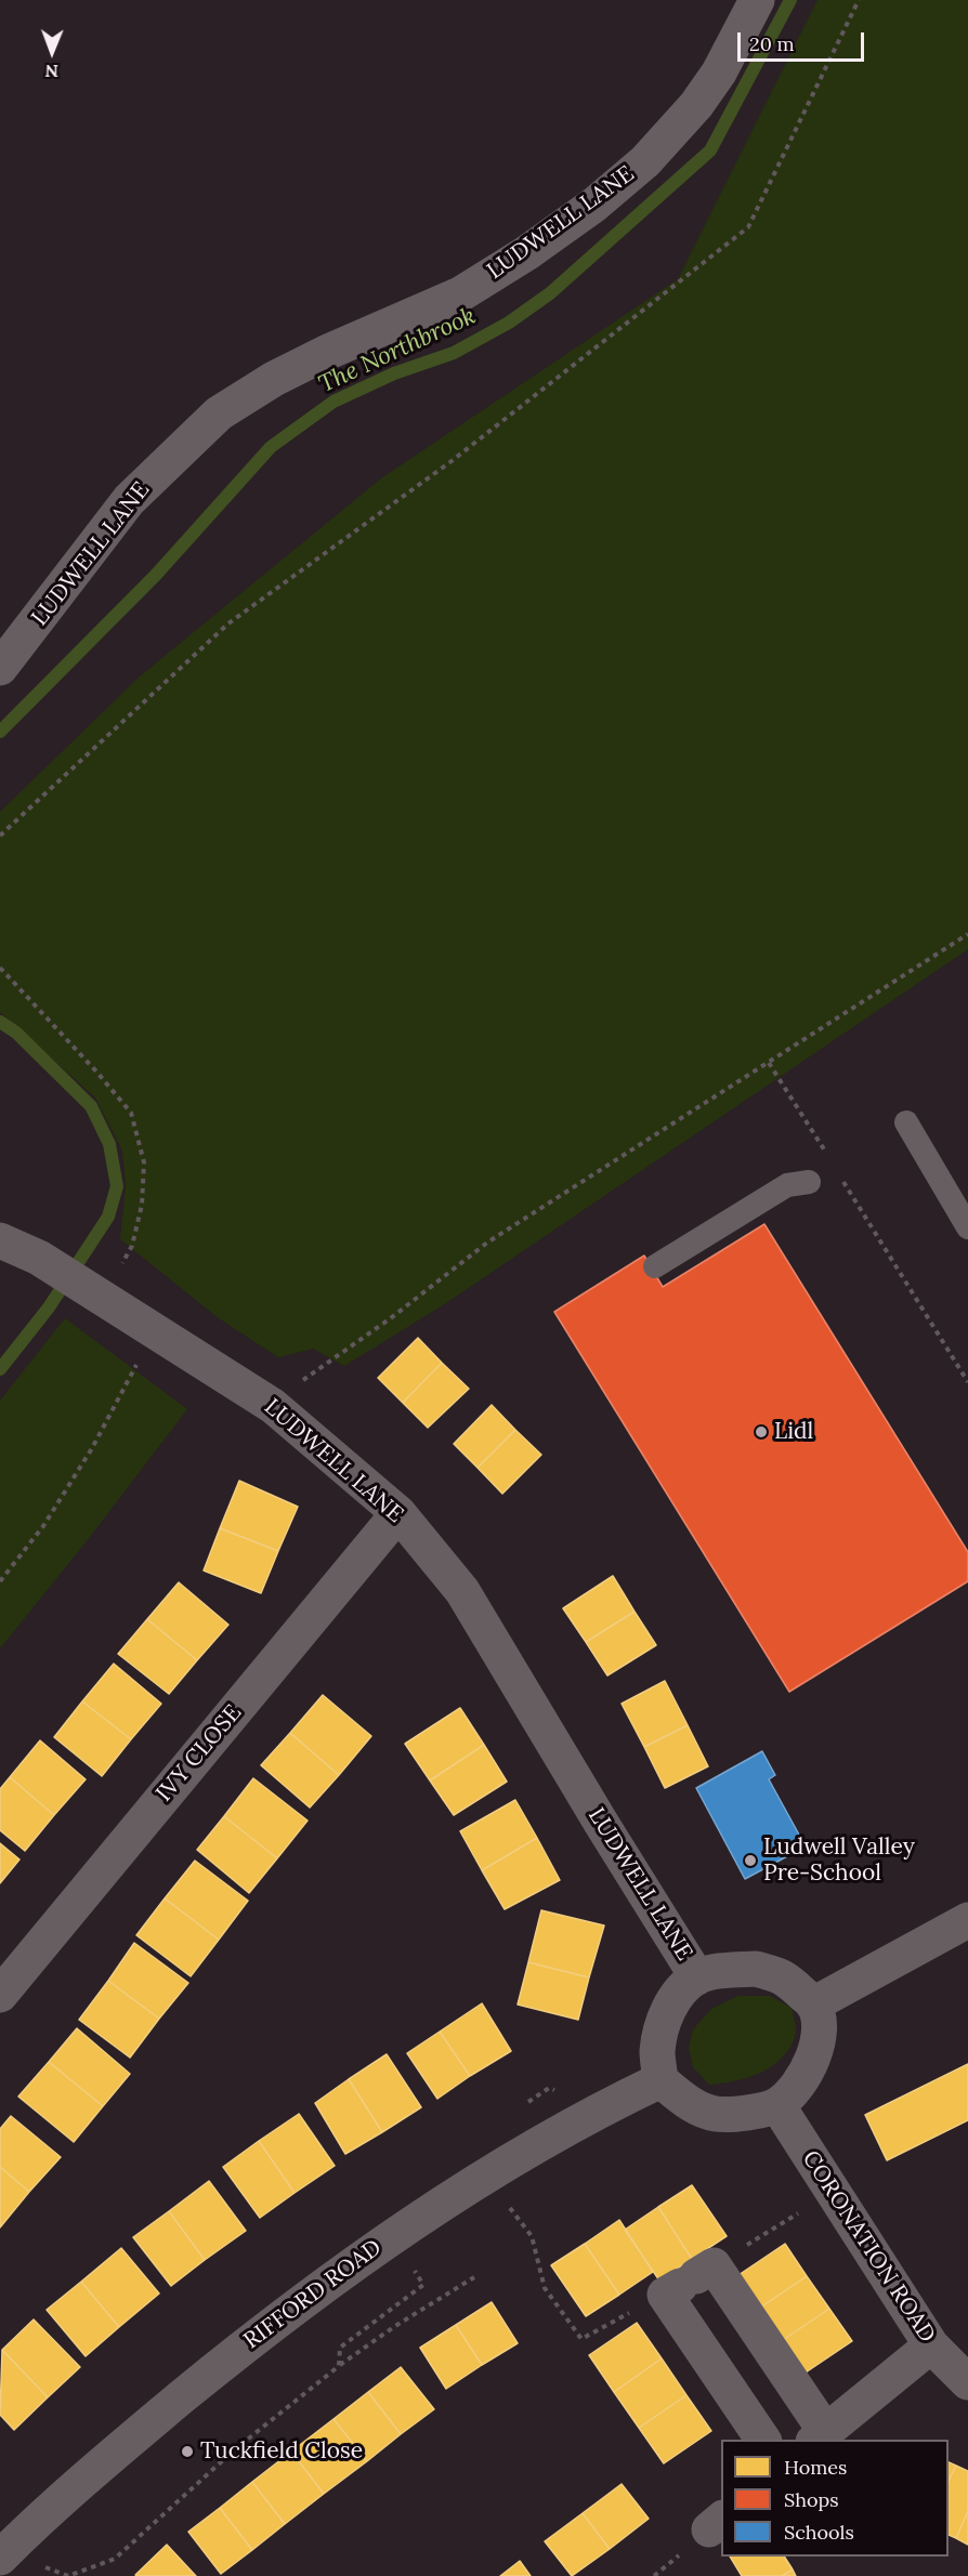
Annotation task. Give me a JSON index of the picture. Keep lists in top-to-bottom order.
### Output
{
  "streets": {
    "street": [
      "LUDWELL LANE",
      "IVY CLOSE",
      "CORONATION ROAD",
      "RIFFORD ROAD"
    ]
  },
  "crossings": [
    ["LUDWELL LANE", "IVY CLOSE"],
    ["LUDWELL LANE", "CORONATION ROAD"],
    ["LUDWELL LANE", "RIFFORD ROAD"],
    ["CORONATION ROAD", "RIFFORD ROAD"]
  ],
  "water": ["The Northbrook"],
  "places": ["Lidl", "Ludwell Valley Pre-School", "Tuckfield Close"],
  "legend": ["Homes", "Shops", "Schools"],
  "scale_bar": "20 m",
  "north": "bottom"
}
